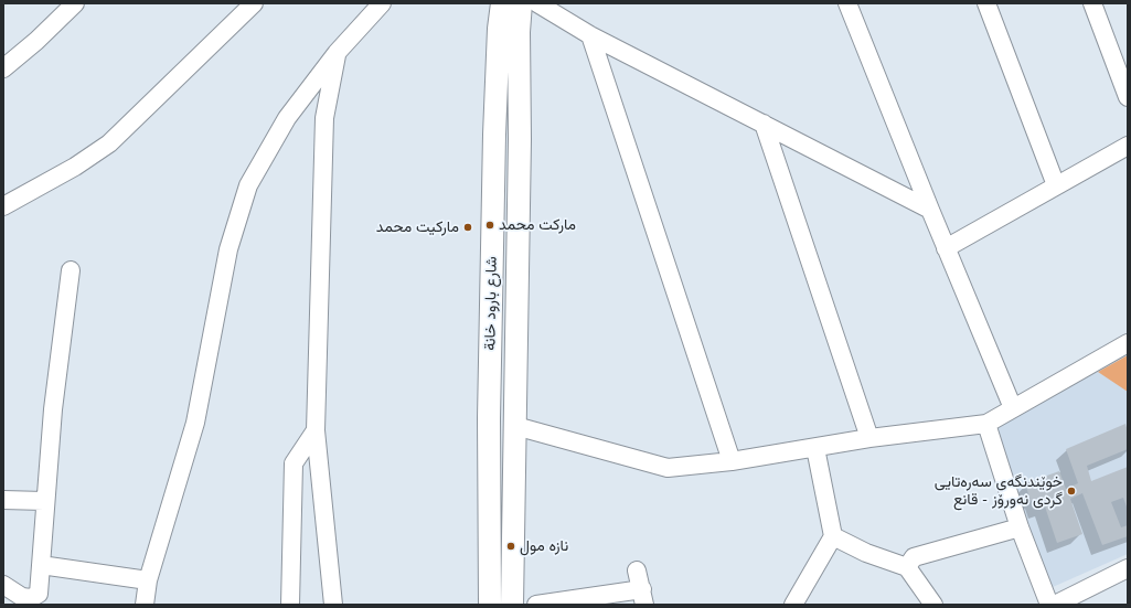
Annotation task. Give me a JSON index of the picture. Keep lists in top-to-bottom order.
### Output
{
  "streets": {
    "main road": ["شارع بارود خانة"]
  },
  "places": [
    "ماركت محمد",
    "ماركيت محمد",
    "خوێندنگەی سەرەتایی گردی نەورۆز - قانع",
    "نازه مول"
  ]
}
